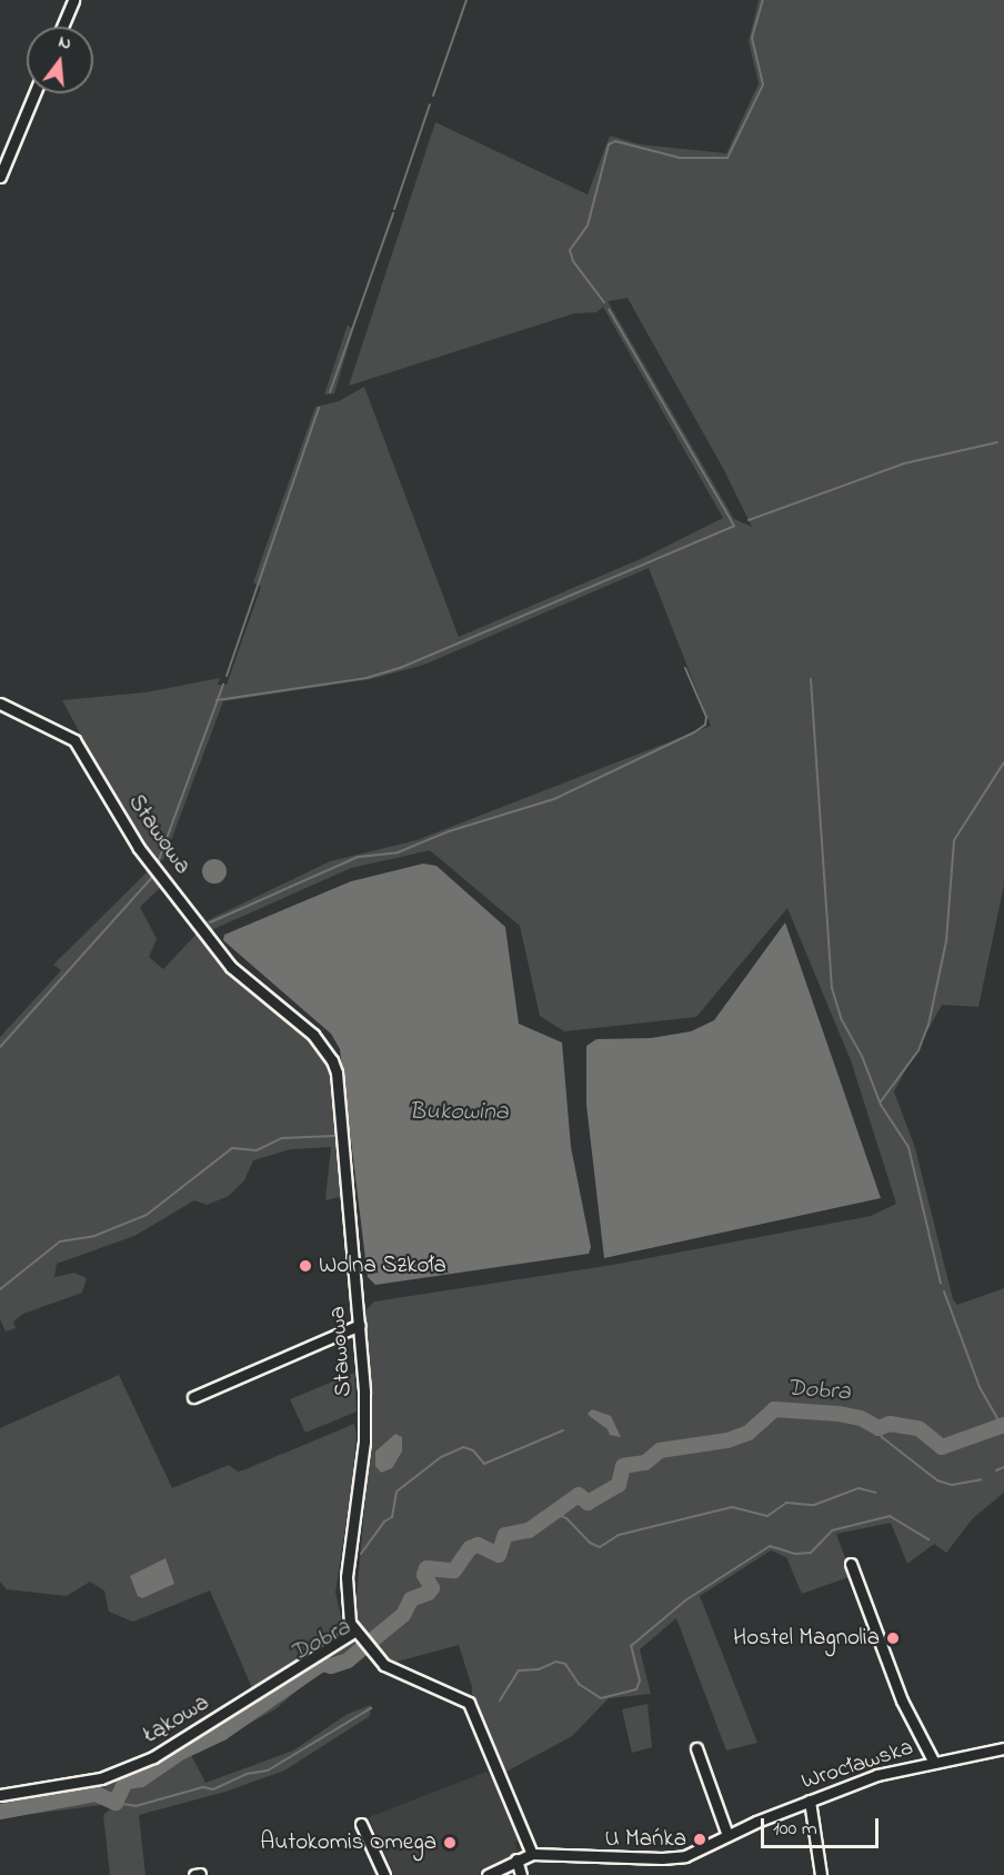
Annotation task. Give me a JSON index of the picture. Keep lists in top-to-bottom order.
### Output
{
  "streets": {
    "street": ["Stawowa", "Łąkowa", "Wrocławska"]
  },
  "crossings": [
    ["Stawowa", "Łąkowa"],
    ["Stawowa", "Wrocławska"]
  ],
  "water": ["Bukowina", "Dobra"],
  "places": [
    "Wolna Szkoła",
    "Hostel Magnolia",
    "U Mańka",
    "Autokomis Omega"
  ],
  "scale_bar": "100 m",
  "north": "top"
}
